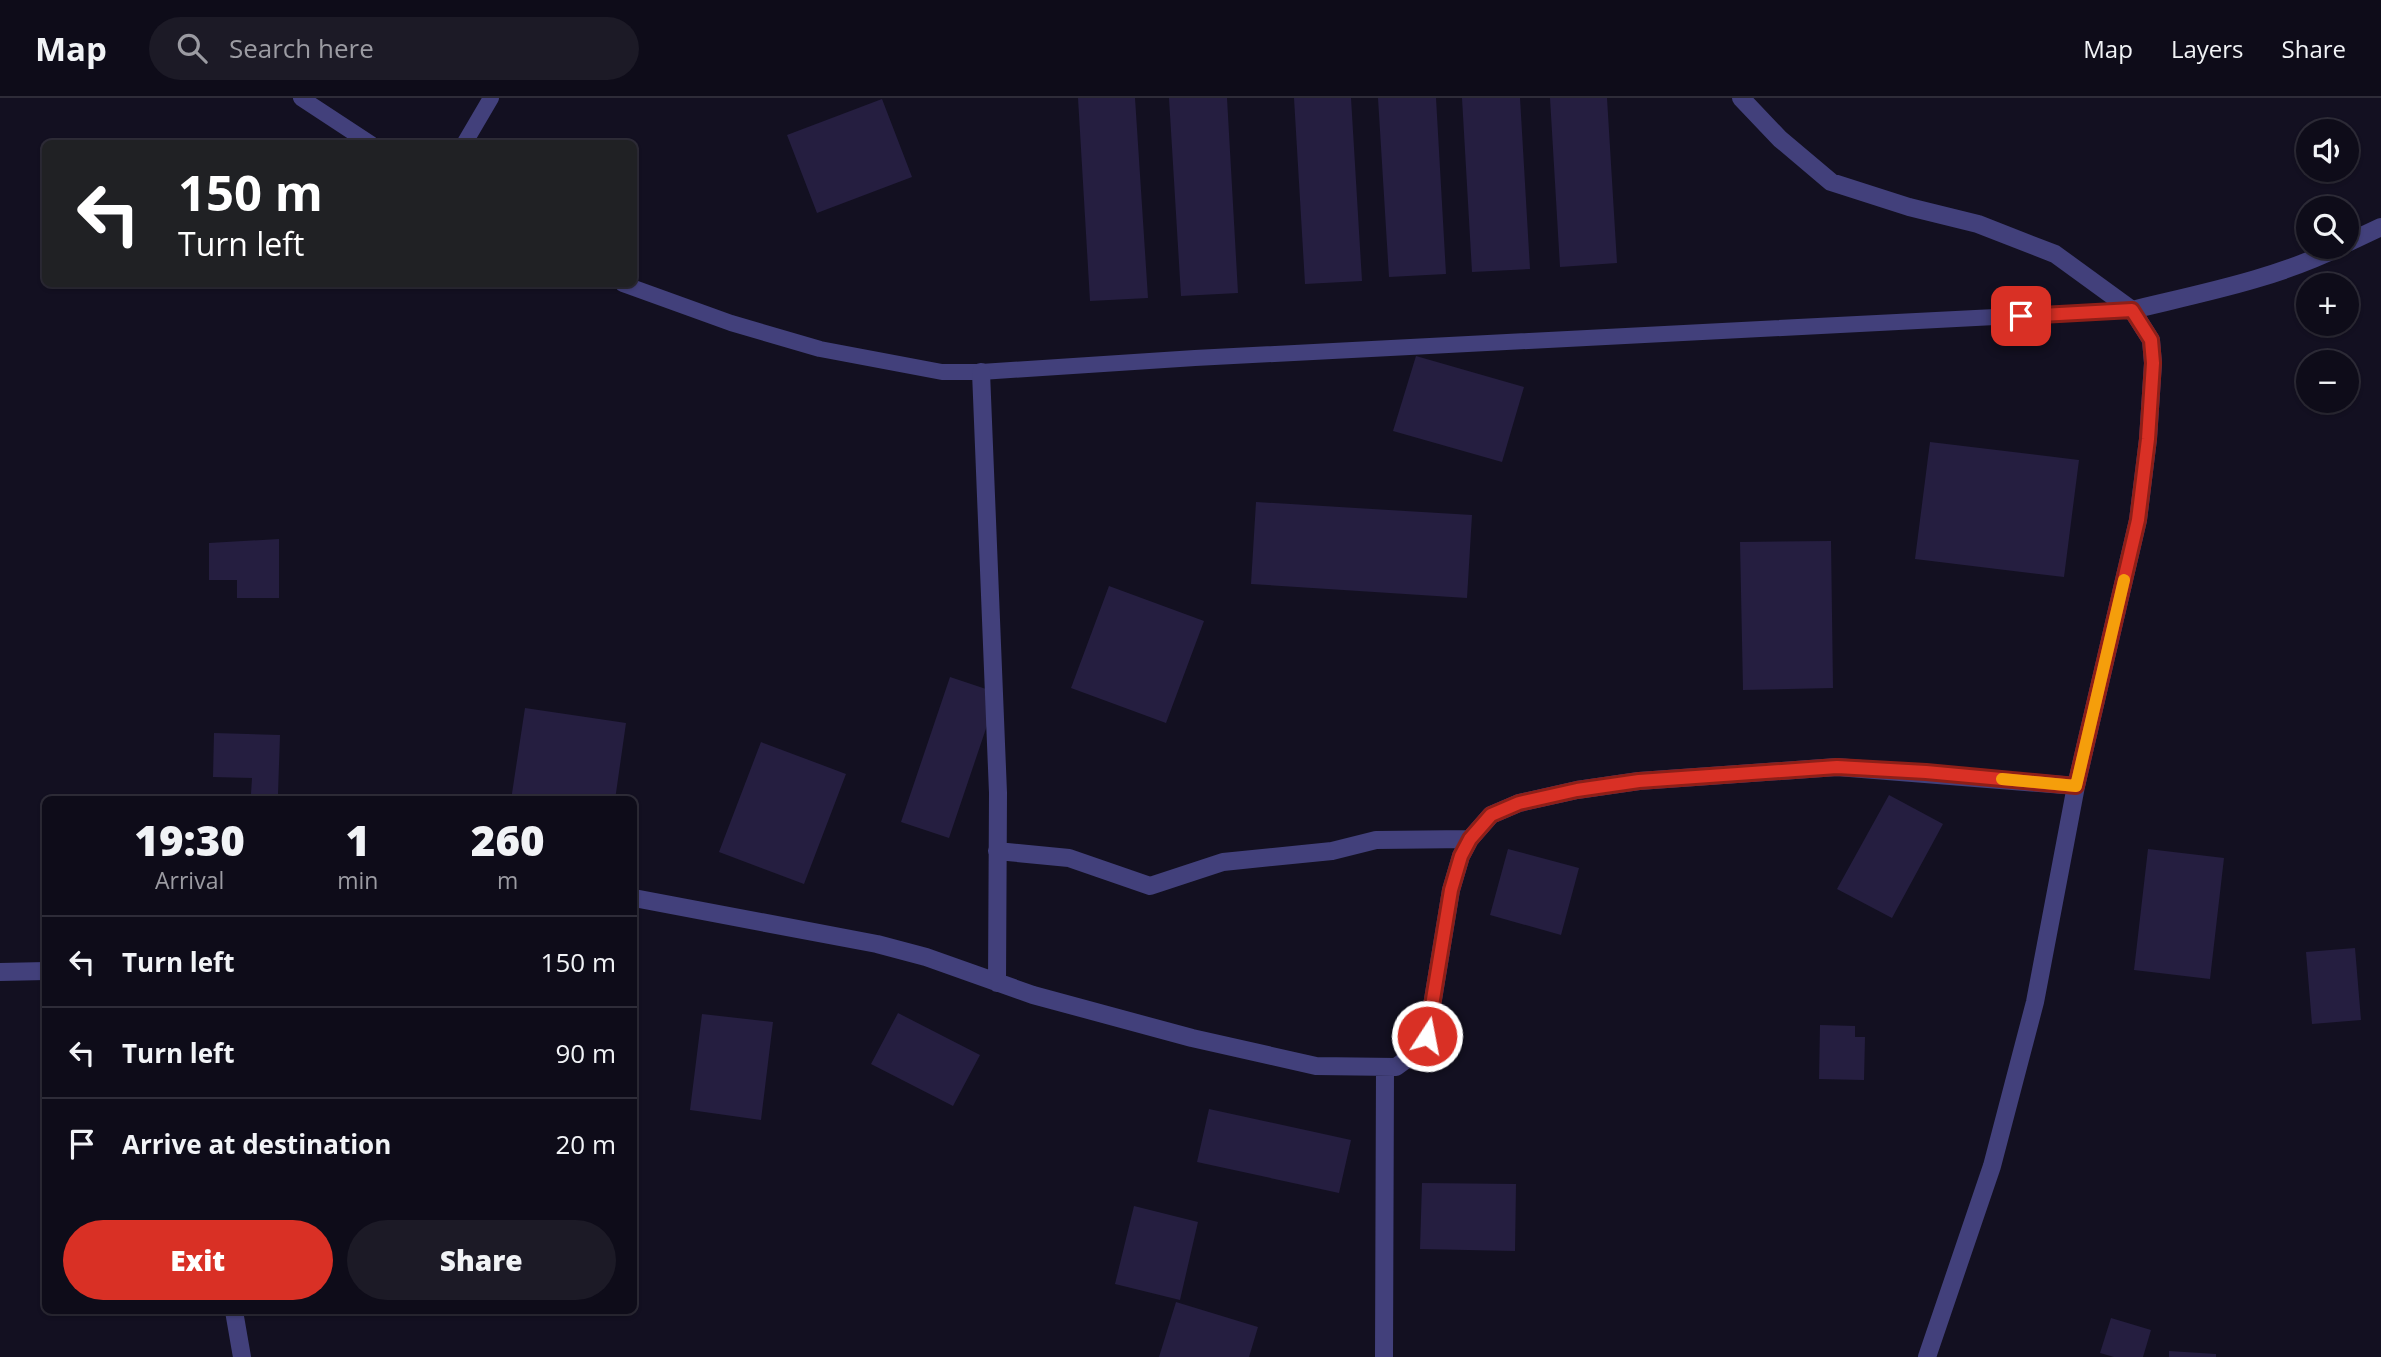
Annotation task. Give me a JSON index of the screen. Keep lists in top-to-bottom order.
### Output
{
  "page": {
    "header": "Map",
    "search": "Search here",
    "nav": ["Map", "Layers", "Share"],
    "map_buttons": ["+", "−"],
    "turn": ["150 m", "Turn left"],
    "eta": [
      "19:30",
      "Arrival",
      "1",
      "min",
      "260",
      "m"
    ],
    "list": [
      {
        "name": "Turn left",
        "value": "150 m"
      },
      {
        "name": "Turn left",
        "value": "90 m"
      },
      {
        "name": "Arrive at destination",
        "value": "20 m"
      }
    ],
    "buttons": ["Exit", "Share"]
  }
}
